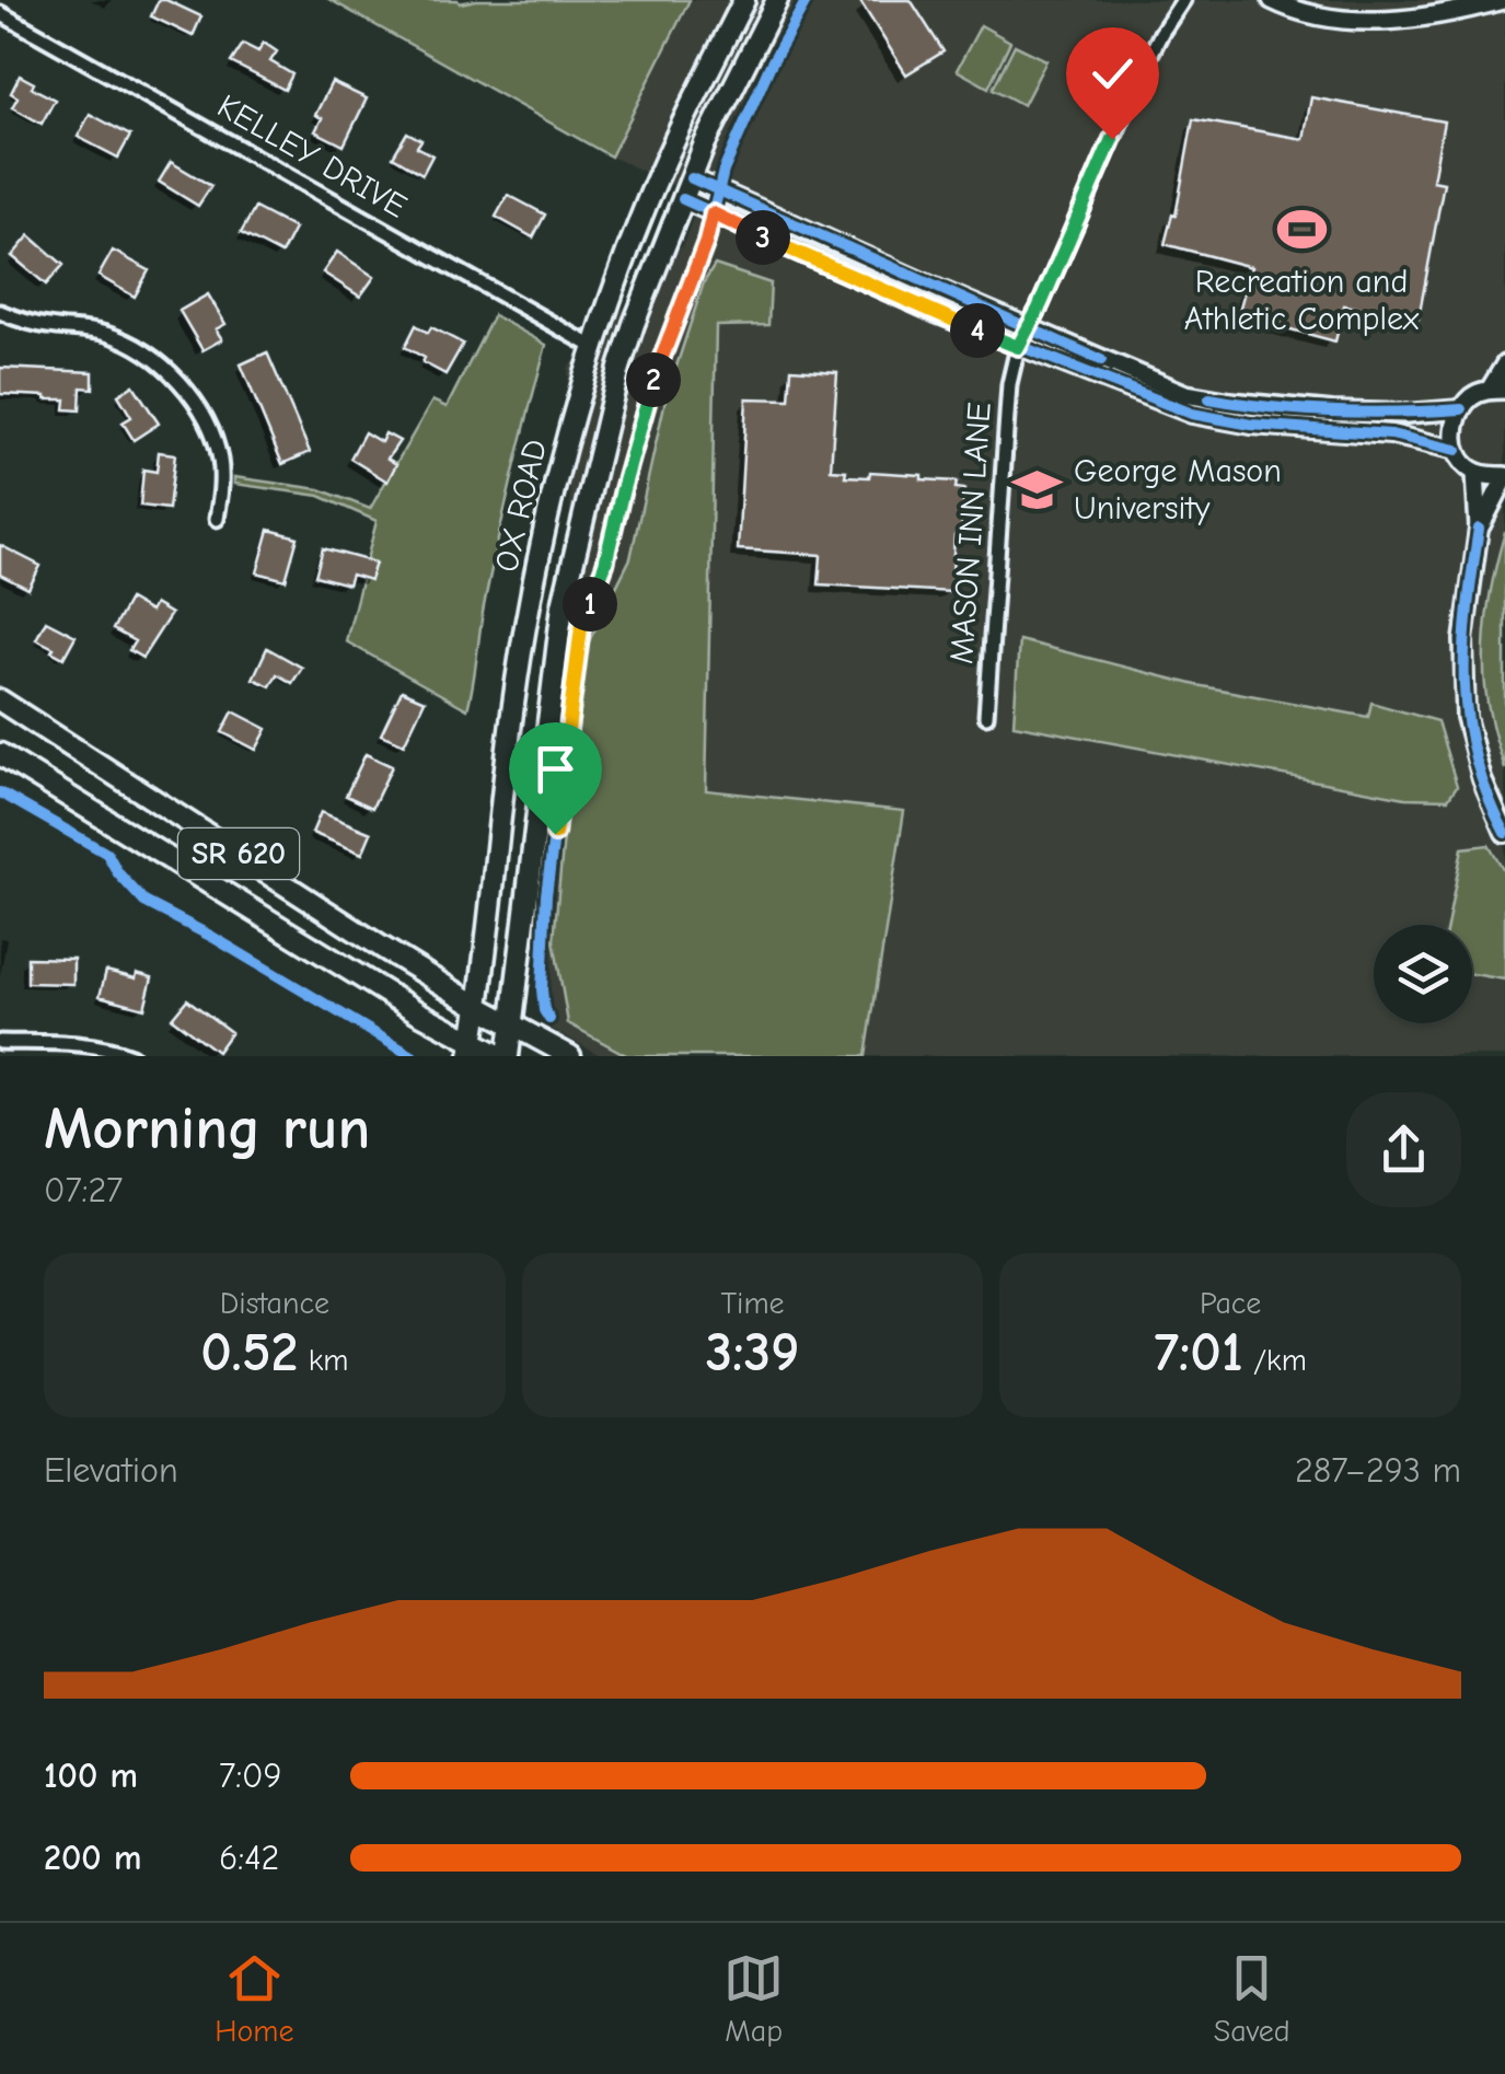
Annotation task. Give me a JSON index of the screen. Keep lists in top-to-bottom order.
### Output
{
  "streets": {
    "main road": ["OX ROAD", "SR 620"],
    "street": ["KELLEY DRIVE", "MASON INN LANE"]
  },
  "crossings": [
    ["KELLEY DRIVE", "OX ROAD"],
    ["OX ROAD", "SR 620"]
  ],
  "places": {
    "sports": ["Recreation and Athletic Complex"],
    "school or university": ["George Mason University"]
  },
  "page": {
    "pins": [
      "3",
      "4",
      "2",
      "1"
    ],
    "heading": ["Morning run", "07:27"],
    "stats": [
      ["Distance", "0.52 km"],
      ["Time", "3:39"],
      ["Pace", "7:01 /km"]
    ],
    "chart": ["Elevation", "287–293 m"],
    "list": [
      {
        "name": "100 m",
        "note": "7:09"
      },
      {
        "name": "200 m",
        "note": "6:42"
      }
    ],
    "tabs": ["Home", "Map", "Saved"]
  }
}
